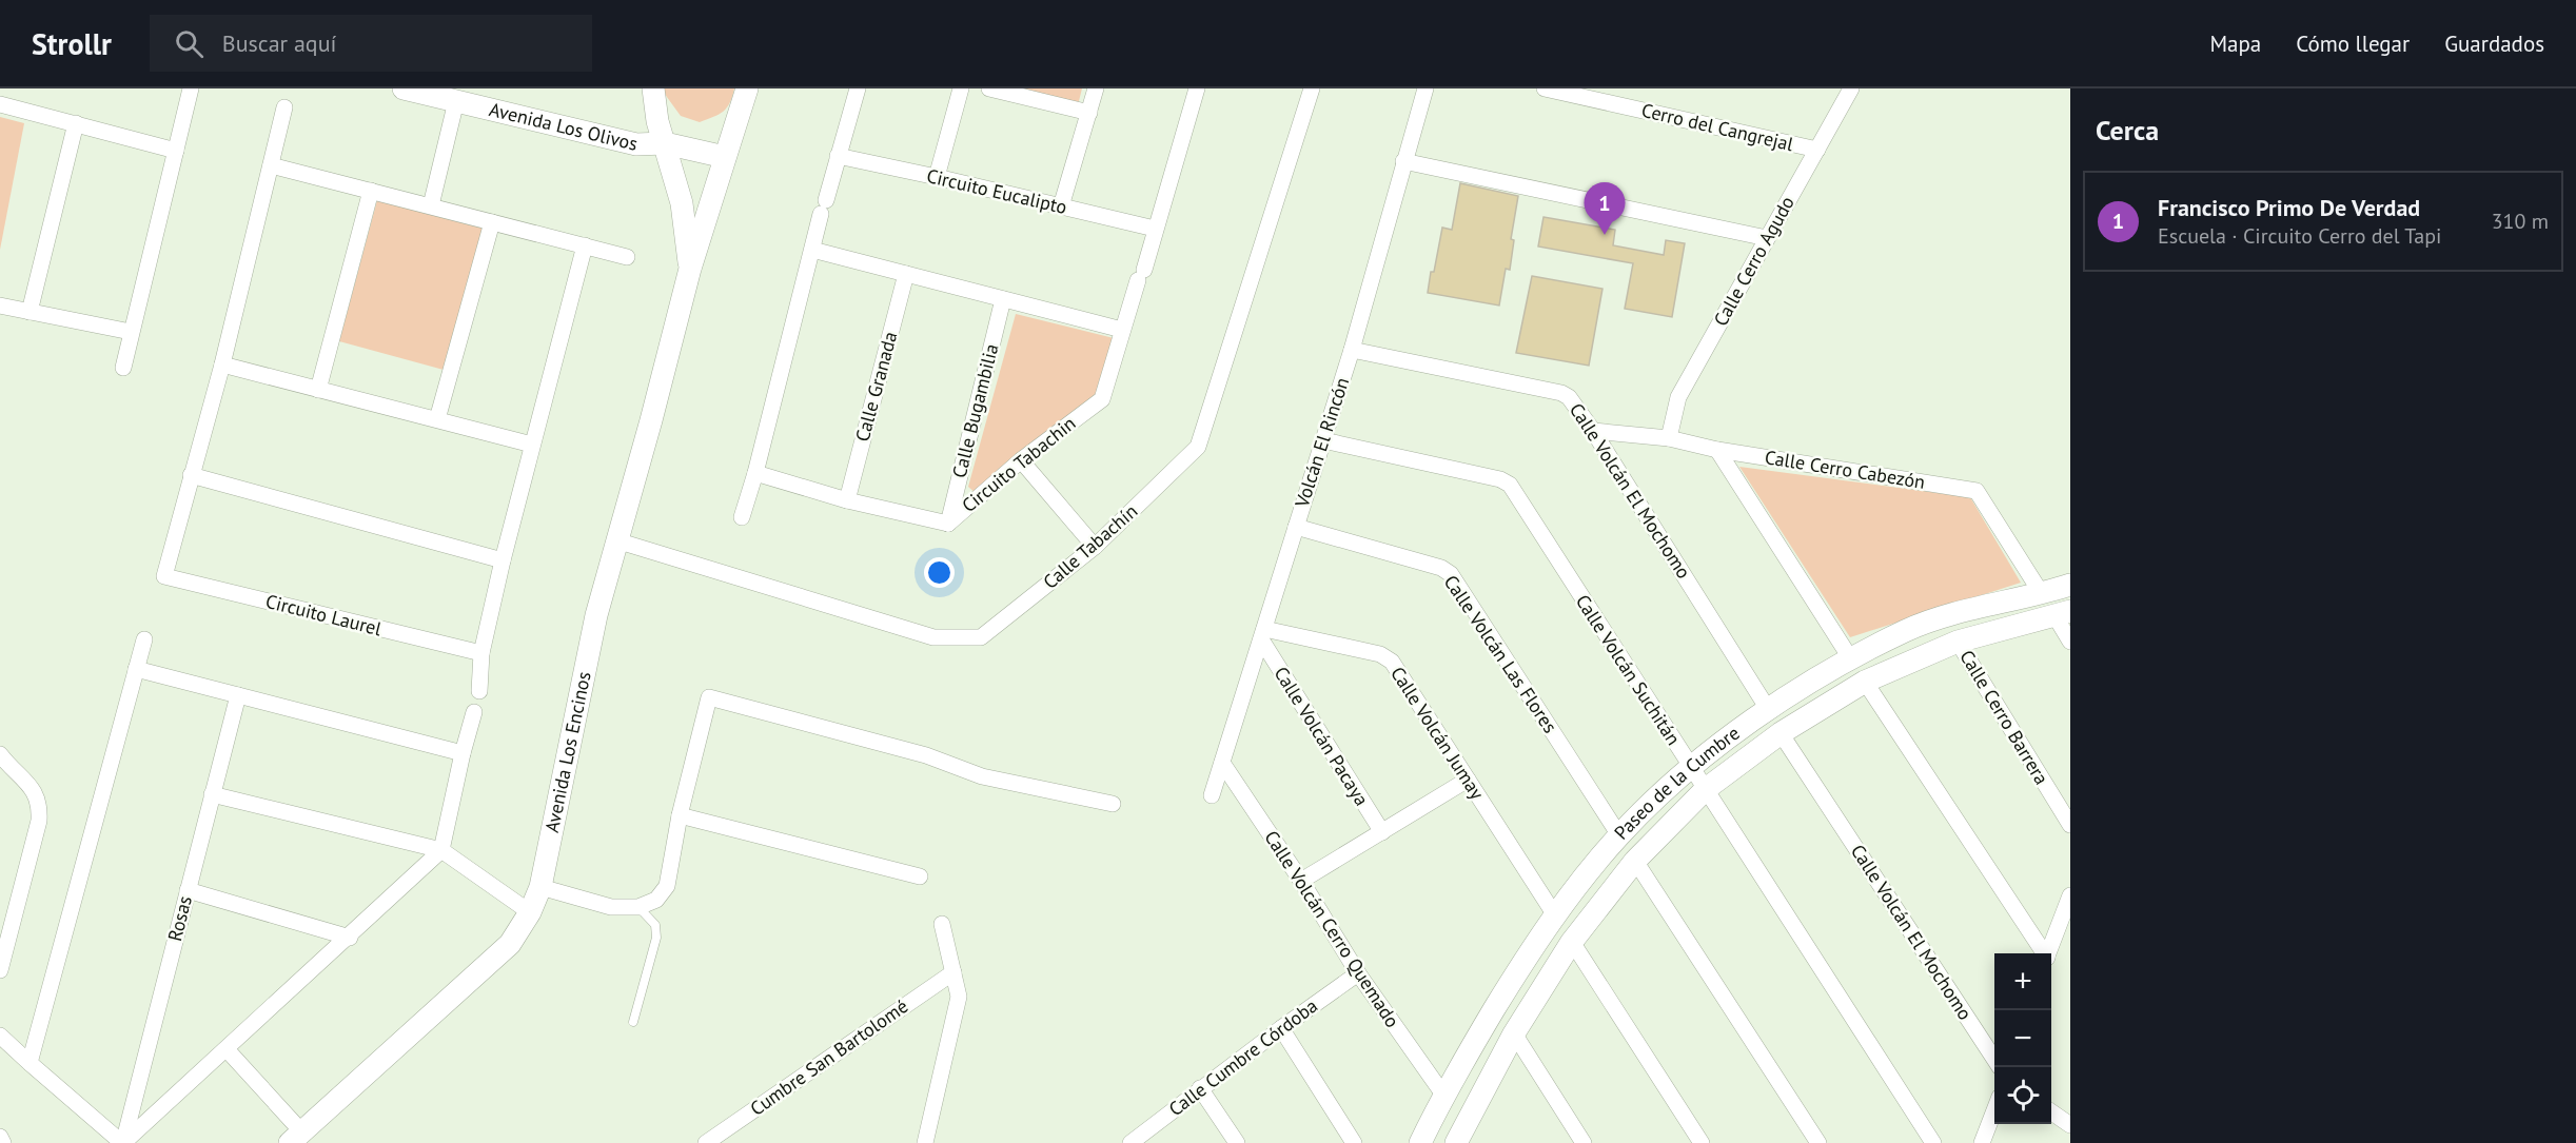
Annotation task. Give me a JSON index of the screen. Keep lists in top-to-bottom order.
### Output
{
  "streets": {
    "street": [
      "Avenida Los Olivos",
      "Cerro del Cangrejal",
      "Circuito Eucalipto",
      "Calle Cerro Agudo",
      "Calle Granada",
      "Calle Bugambilia",
      "Volcán El Rincón",
      "Circuito Tabachin",
      "Calle Cerro Cabezón",
      "Calle Volcán El Mochomo",
      "Calle Tabachín",
      "Circuito Laurel",
      "Calle Volcán Las Flores",
      "Calle Volcán Suchitán",
      "Calle Cerro Barrera",
      "Calle Volcán Jumay",
      "Calle Volcán Pacaya",
      "Avenida Los Encinos",
      "Paseo de la Cumbre",
      "Rosas",
      "Calle Volcán Cerro Quemado",
      "Cumbre San Bartolomé",
      "Calle Cumbre Córdoba"
    ]
  },
  "crossings": [
    ["Avenida Los Olivos", "Avenida Los Encinos"],
    ["Cerro del Cangrejal", "Calle Cerro Agudo"],
    ["Circuito Eucalipto", "Circuito Tabachin"],
    ["Calle Cerro Agudo", "Calle Cerro Cabezón"],
    ["Calle Granada", "Circuito Tabachin"],
    ["Calle Bugambilia", "Circuito Tabachin"],
    ["Volcán El Rincón", "Calle Volcán El Mochomo"],
    ["Volcán El Rincón", "Calle Volcán Las Flores"],
    ["Volcán El Rincón", "Calle Volcán Suchitán"],
    ["Volcán El Rincón", "Calle Volcán Jumay"],
    ["Volcán El Rincón", "Calle Volcán Pacaya"],
    ["Volcán El Rincón", "Calle Volcán Cerro Quemado"],
    ["Calle Cerro Cabezón", "Calle Volcán El Mochomo"],
    ["Calle Cerro Cabezón", "Paseo de la Cumbre"],
    ["Calle Volcán El Mochomo", "Paseo de la Cumbre"],
    ["Calle Tabachín", "Avenida Los Encinos"],
    ["Calle Volcán Las Flores", "Paseo de la Cumbre"],
    ["Calle Volcán Suchitán", "Paseo de la Cumbre"],
    ["Calle Cerro Barrera", "Paseo de la Cumbre"],
    ["Calle Volcán Jumay", "Calle Volcán Pacaya"],
    ["Calle Volcán Jumay", "Paseo de la Cumbre"],
    ["Paseo de la Cumbre", "Calle Volcán Cerro Quemado"],
    ["Calle Volcán Cerro Quemado", "Calle Cumbre Córdoba"]
  ],
  "page": {
    "header": "Strollr",
    "search": "Buscar aquí",
    "nav": ["Mapa", "Cómo llegar", "Guardados"],
    "heading": "Cerca",
    "list": [
      {
        "mark": "1",
        "name": "Francisco Primo De Verdad",
        "note": "Escuela · Circuito Cerro del Tapi",
        "value": "310 m"
      }
    ],
    "pins": "1",
    "map_buttons": ["+", "−"]
  }
}
